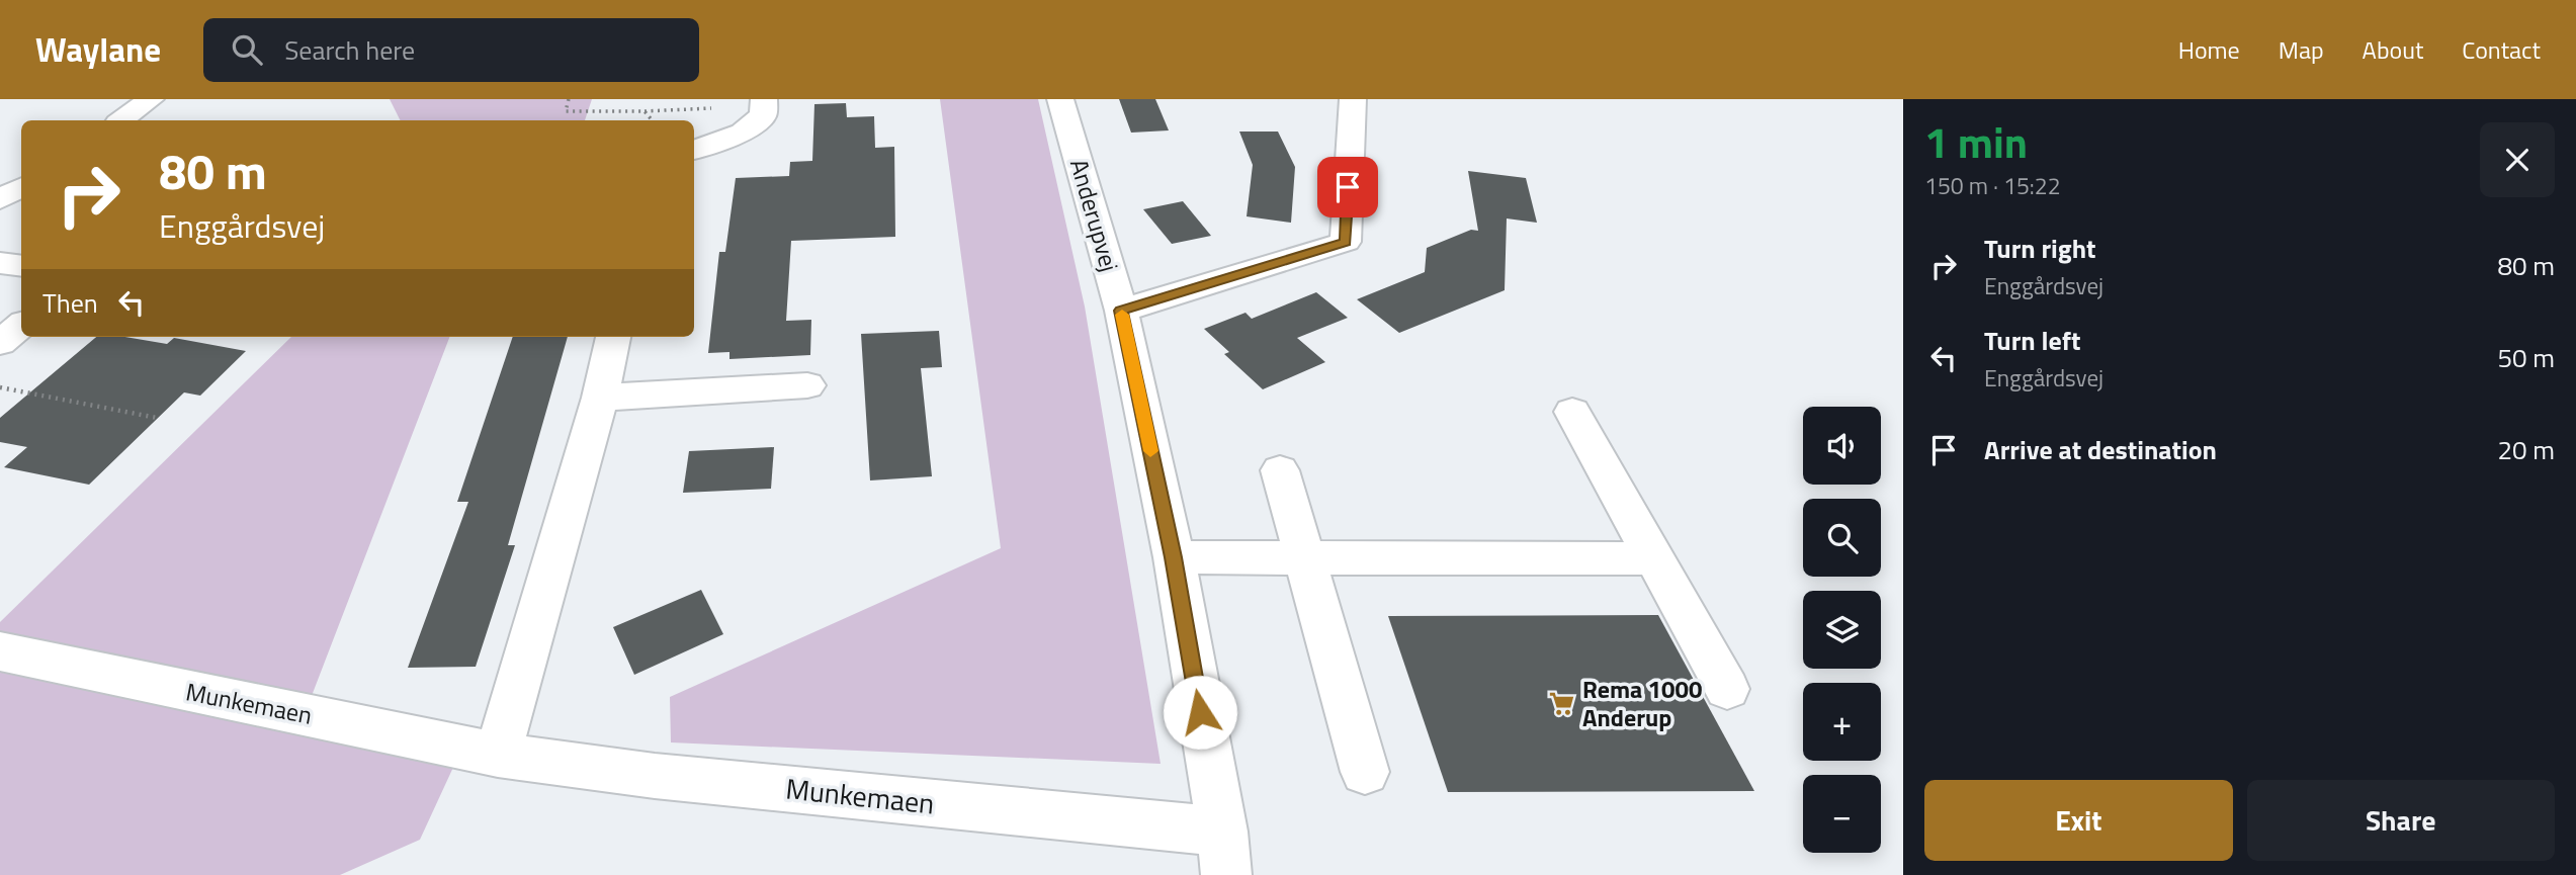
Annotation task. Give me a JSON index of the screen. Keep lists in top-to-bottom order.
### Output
{
  "streets": {
    "street": ["Anderupvej", "Munkemaen"]
  },
  "crossings": [
    ["Anderupvej", "Munkemaen"]
  ],
  "places": {
    "supermarket": ["Rema 1000 Anderup"]
  },
  "page": {
    "header": "Waylane",
    "search": "Search here",
    "nav": [
      "Home",
      "Map",
      "About",
      "Contact"
    ],
    "heading": ["1 min", "150 m · 15:22"],
    "turn": ["80 m", "Enggårdsvej"],
    "list": [
      {
        "name": "Turn right",
        "note": "Enggårdsvej",
        "value": "80 m"
      },
      {
        "name": "Turn left",
        "note": "Enggårdsvej",
        "value": "50 m"
      },
      {
        "name": "Arrive at destination",
        "value": "20 m"
      }
    ],
    "then": "Then",
    "map_buttons": ["+", "−"],
    "buttons": ["Exit", "Share"]
  }
}
